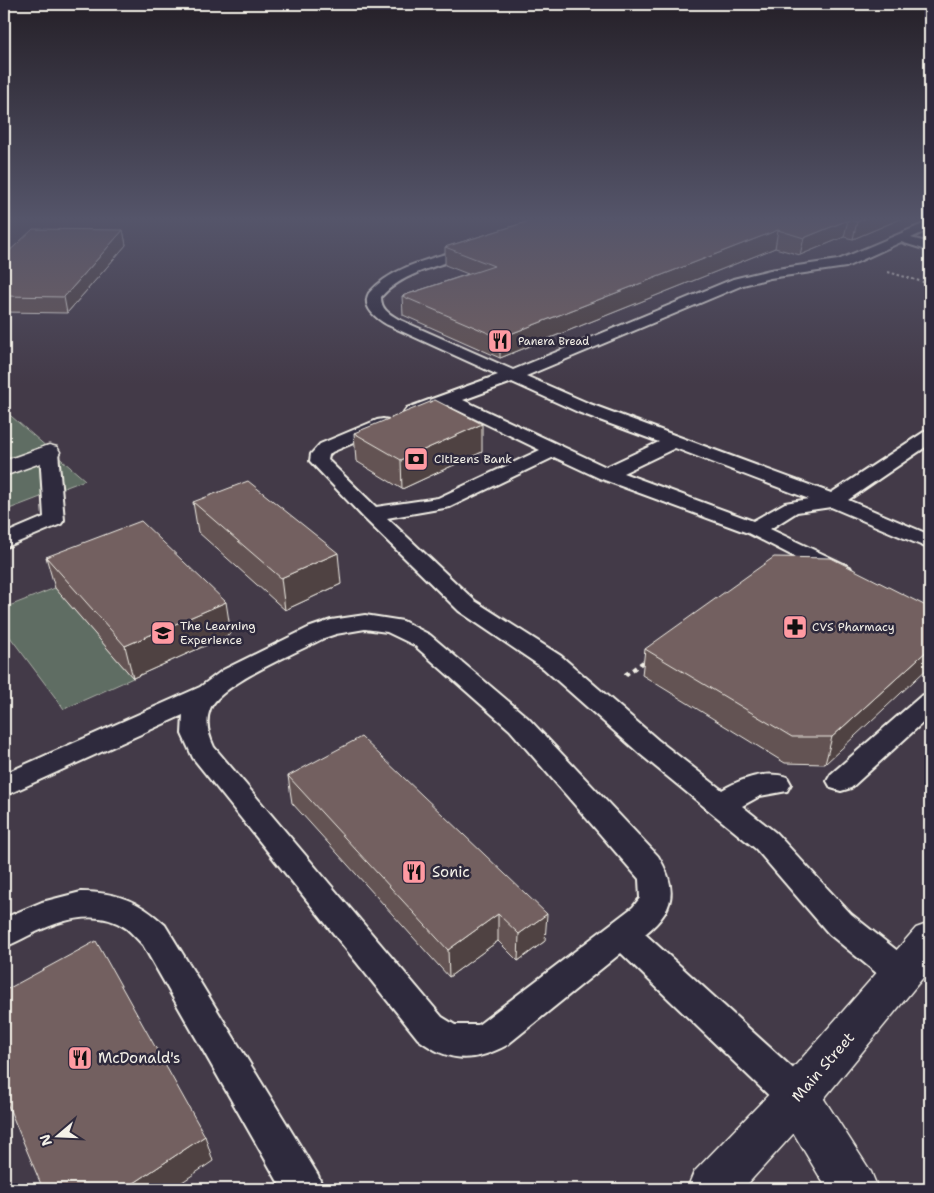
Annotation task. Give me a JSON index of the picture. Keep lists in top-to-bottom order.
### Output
{
  "streets": {
    "main road": ["Main Street"]
  },
  "places": {
    "restaurant": ["Panera Bread", "Sonic", "McDonald's"],
    "bank": ["Citizens Bank"],
    "pharmacy": ["CVS Pharmacy"],
    "school or university": ["The Learning Experience"]
  },
  "north": "left"
}
